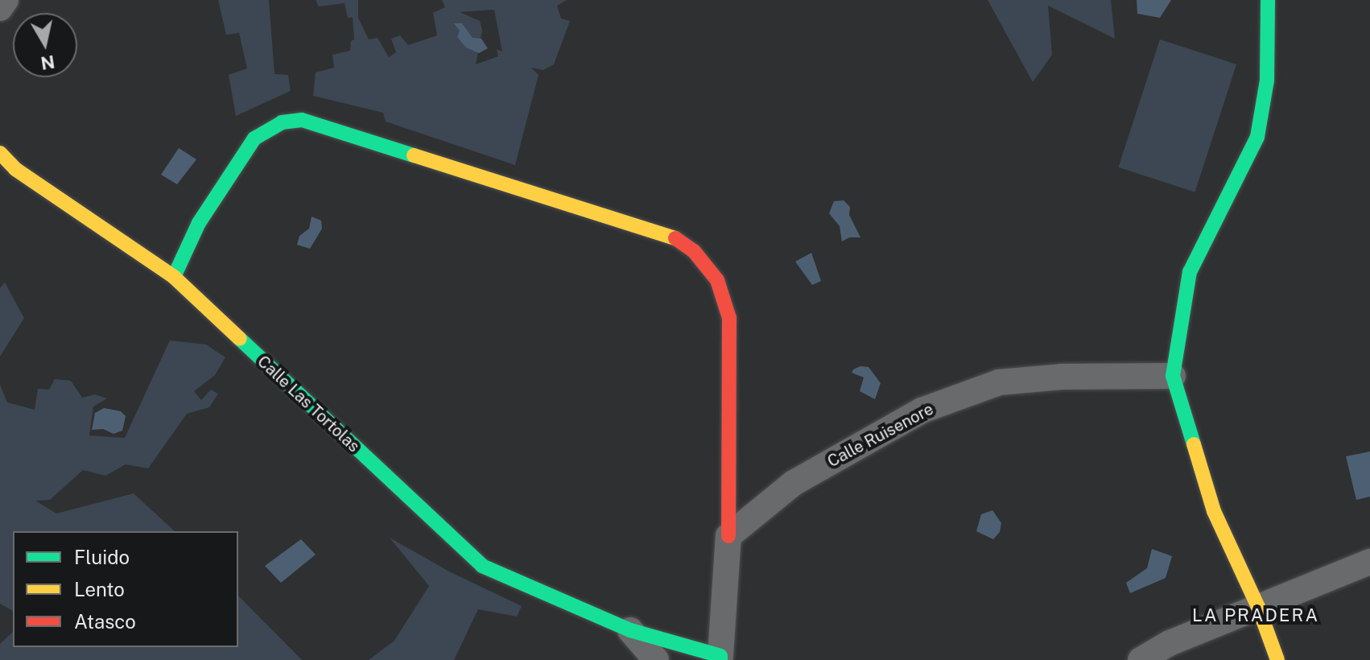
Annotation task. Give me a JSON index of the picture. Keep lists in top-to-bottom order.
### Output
{
  "streets": {
    "street": ["Calle Las Tortolas", "Calle Ruisenore"]
  },
  "districts": ["LA PRADERA"],
  "legend": ["Fluido", "Lento", "Atasco"],
  "north": "bottom"
}
